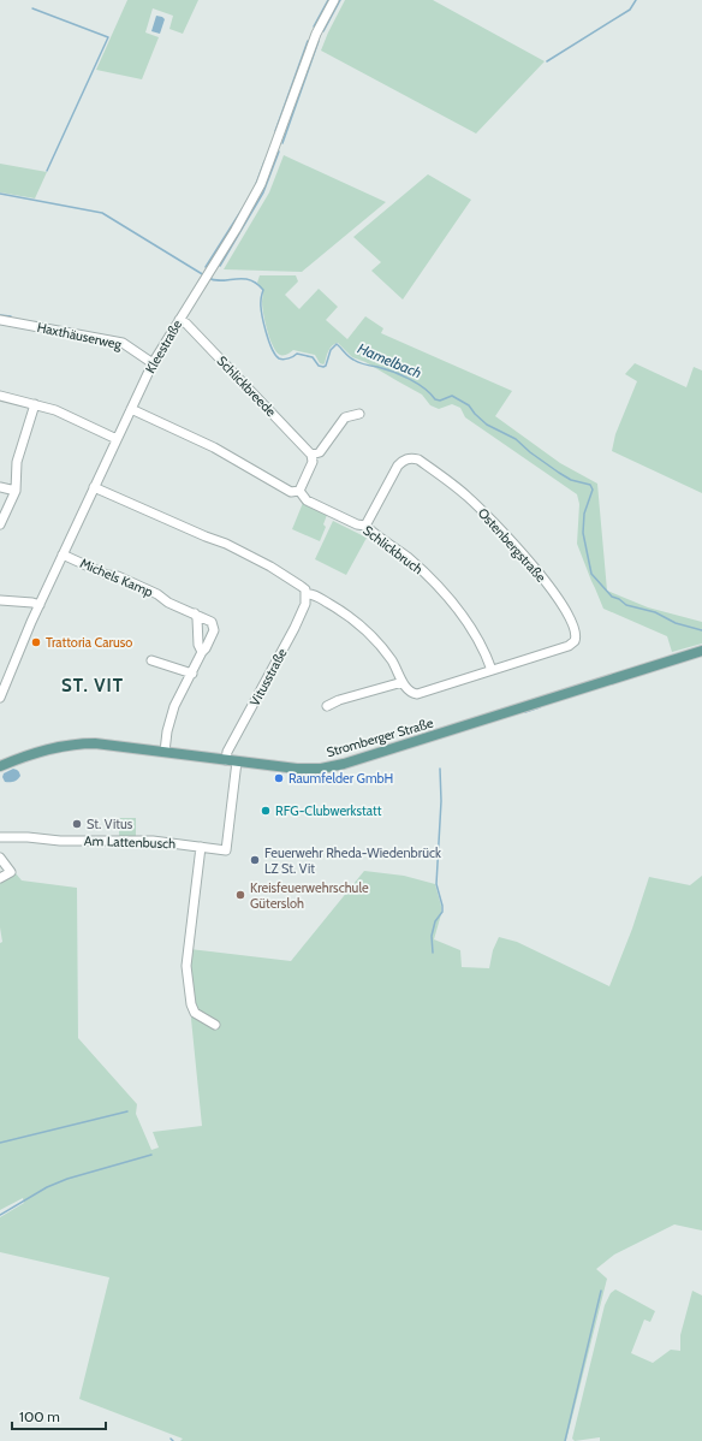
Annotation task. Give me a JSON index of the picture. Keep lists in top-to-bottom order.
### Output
{
  "streets": {
    "main road": ["Stromberger Straße"],
    "street": [
      "Haxthäuserweg",
      "Kleestraße",
      "Schlickbreede",
      "Ostenbergstraße",
      "Schlickbruch",
      "Michels Kamp",
      "Vitusstraße",
      "Am Lattenbusch"
    ]
  },
  "crossings": [
    ["Haxthäuserweg", "Kleestraße"],
    ["Kleestraße", "Schlickbreede"],
    ["Kleestraße", "Ostenbergstraße"],
    ["Kleestraße", "Schlickbruch"],
    ["Kleestraße", "Michels Kamp"],
    ["Ostenbergstraße", "Schlickbruch"],
    ["Ostenbergstraße", "Vitusstraße"],
    ["Michels Kamp", "Stromberger Straße"],
    ["Vitusstraße", "Stromberger Straße"],
    ["Vitusstraße", "Am Lattenbusch"],
    ["Stromberger Straße", "Am Lattenbusch"]
  ],
  "districts": ["ST. VIT"],
  "water": ["Hamelbach"],
  "places": [
    "Trattoria Caruso",
    "Raumfelder GmbH",
    "RFG-Clubwerkstatt",
    "St. Vitus",
    "Feuerwehr Rheda-Wiedenbrück LZ St. Vit",
    "Kreisfeuerwehrschule Gütersloh"
  ],
  "scale_bar": "100 m"
}
